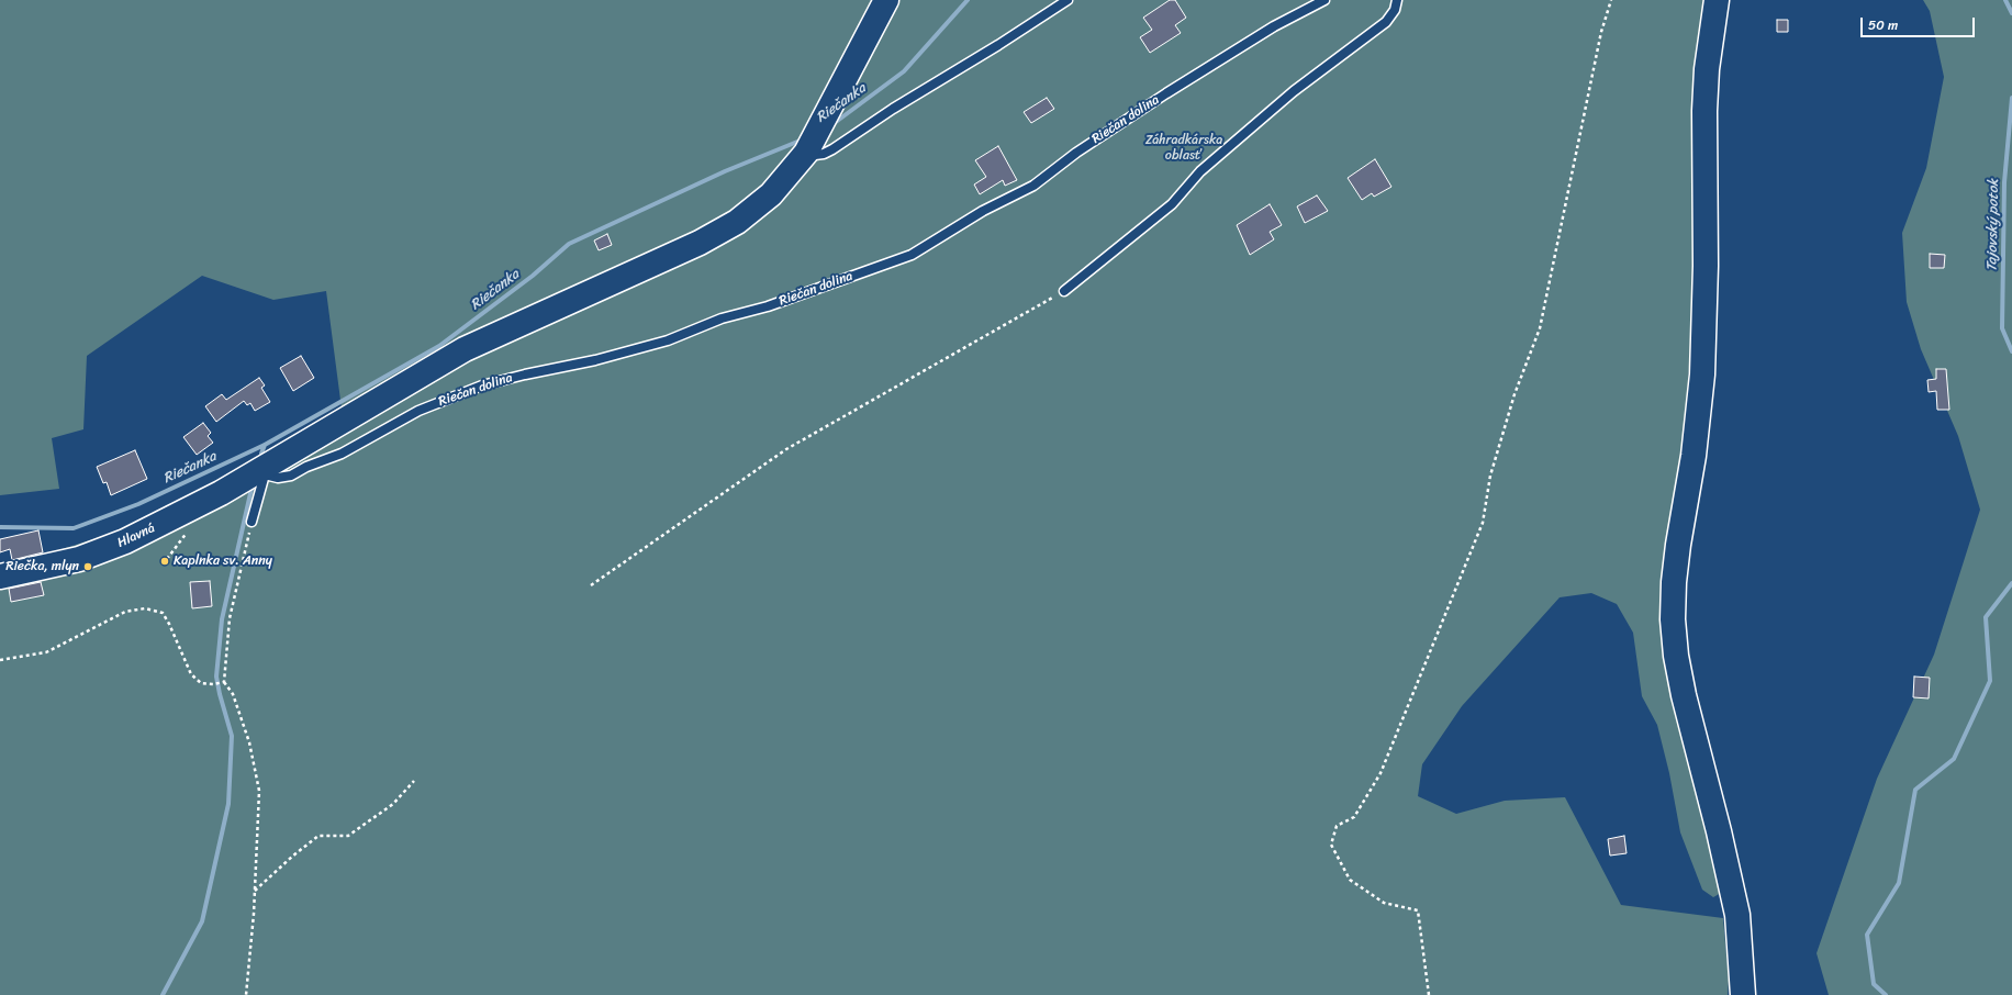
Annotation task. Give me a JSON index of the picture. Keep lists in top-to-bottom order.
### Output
{
  "streets": {
    "street": ["Hlavná"],
    "lane": ["Riečan dolina"]
  },
  "crossings": [
    ["Riečan dolina", "Hlavná"]
  ],
  "water": ["Riečanka", "Tajovský potok"],
  "parks": ["Záhradkárska oblasť"],
  "places": ["Kaplnka sv. Anny", "Riečka, mlyn"],
  "scale_bar": "50 m"
}
